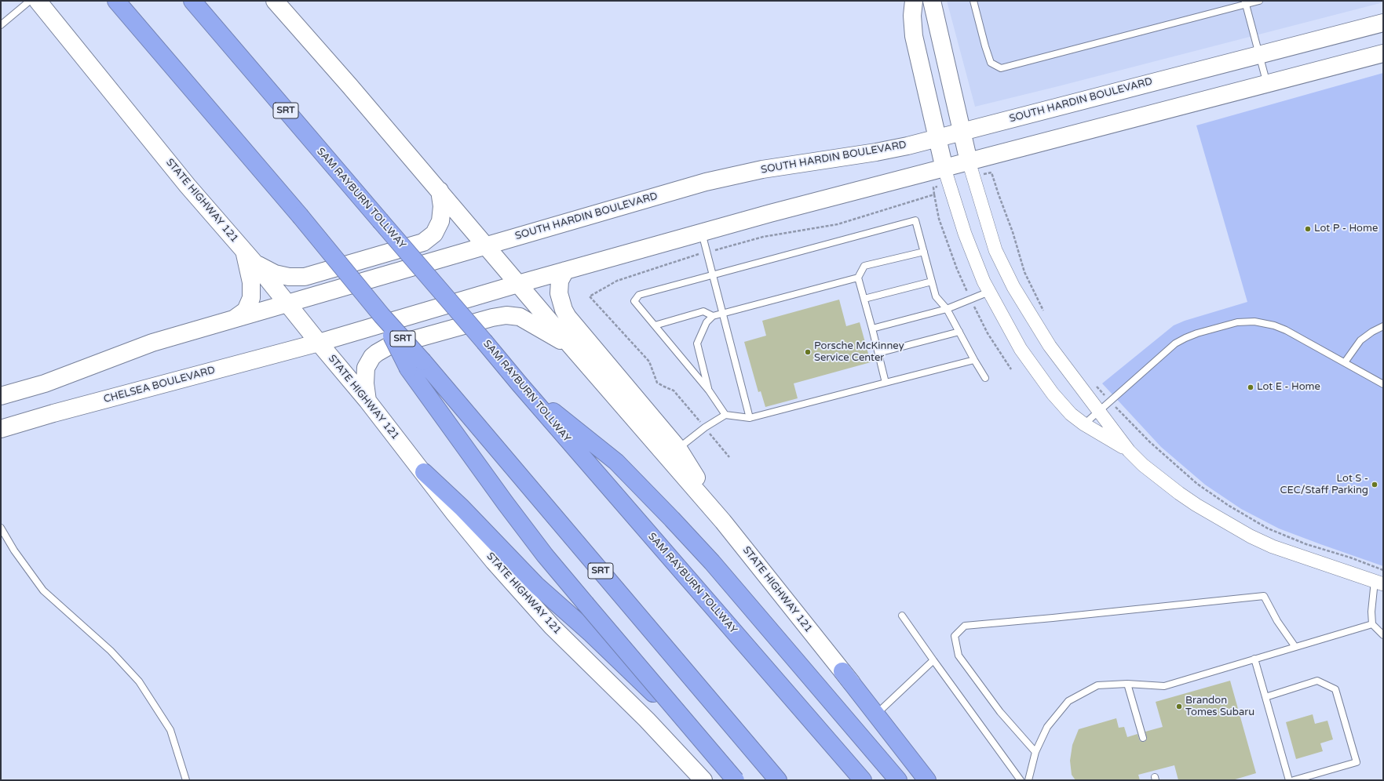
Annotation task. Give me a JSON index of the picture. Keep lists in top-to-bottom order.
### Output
{
  "streets": {
    "highway": ["SRT", "SAM RAYBURN TOLLWAY"],
    "main road": ["SOUTH HARDIN BOULEVARD", "STATE HIGHWAY 121", "CHELSEA BOULEVARD"]
  },
  "crossings": [
    ["SOUTH HARDIN BOULEVARD", "STATE HIGHWAY 121"],
    ["STATE HIGHWAY 121", "CHELSEA BOULEVARD"]
  ],
  "places": [
    "Lot P - Home",
    "Porsche McKinney Service Center",
    "Lot E - Home",
    "Lot S - CEC/Staff Parking",
    "Brandon Tomes Subaru"
  ]
}
